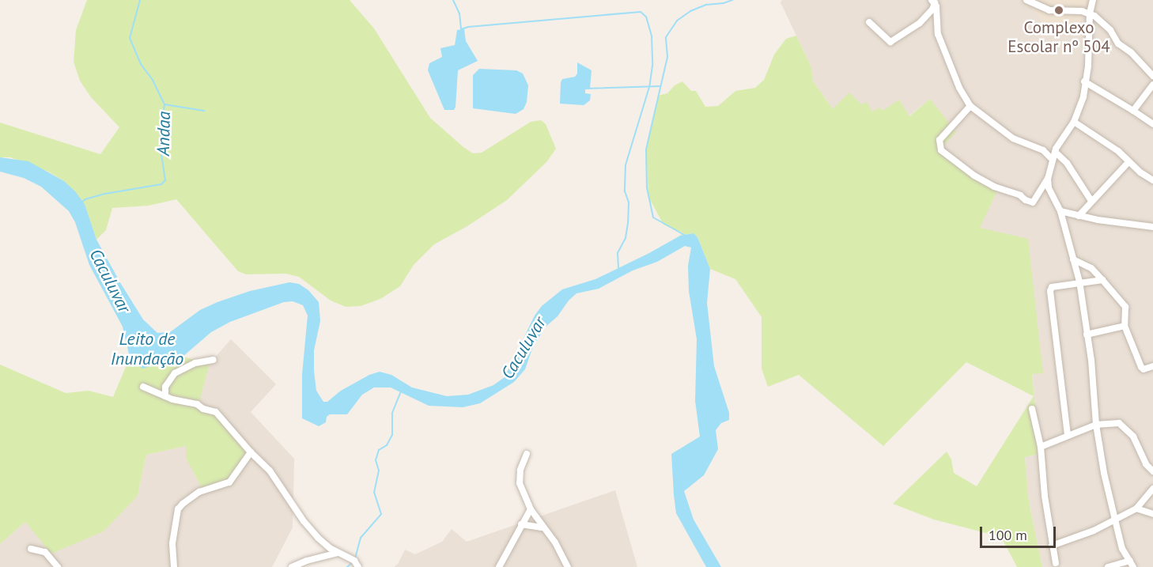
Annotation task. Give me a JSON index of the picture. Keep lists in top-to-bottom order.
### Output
{
  "water": ["Andaa", "Caculuvar", "Leito de Inundação"],
  "places": ["Complexo Escolar nº 504"],
  "scale_bar": "100 m"
}
